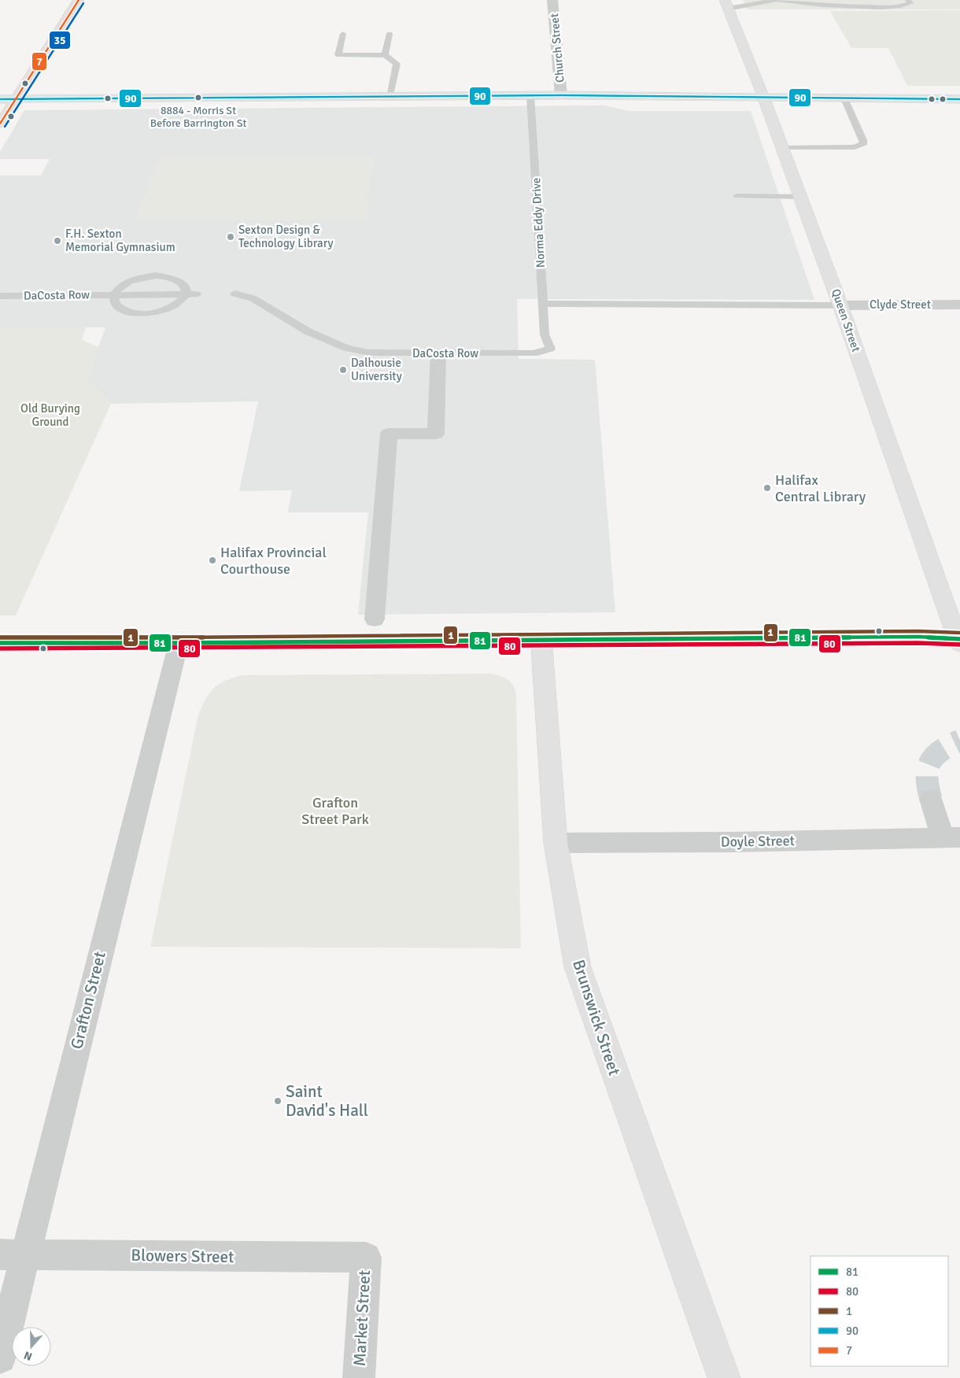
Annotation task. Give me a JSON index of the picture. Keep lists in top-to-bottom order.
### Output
{
  "streets": {
    "street": [
      "Church Street",
      "Clyde Street",
      "Queen Street",
      "Doyle Street",
      "Grafton Street",
      "Brunswick Street",
      "Blowers Street",
      "Market Street"
    ],
    "lane": ["Norma Eddy Drive", "DaCosta Row"]
  },
  "crossings": [
    ["Norma Eddy Drive", "DaCosta Row"],
    ["Clyde Street", "Queen Street"],
    ["Doyle Street", "Brunswick Street"],
    ["Grafton Street", "Blowers Street"],
    ["Blowers Street", "Market Street"]
  ],
  "parks": ["Old Burying Ground", "Grafton Street Park"],
  "places": [
    "8884 - Morris St Before Barrington St",
    "Sexton Design & Technology Library",
    "F.H. Sexton Memorial Gymnasium",
    "Dalhousie University",
    "Halifax Central Library",
    "Halifax Provincial Courthouse",
    "Saint David's Hall"
  ],
  "lines": [
    "transit line 7",
    "transit line 35",
    "transit line 90",
    "transit line 1",
    "transit line 81",
    "transit line 80"
  ],
  "legend": [
    "81",
    "80",
    "1",
    "90",
    "7"
  ],
  "north": "bottom"
}
